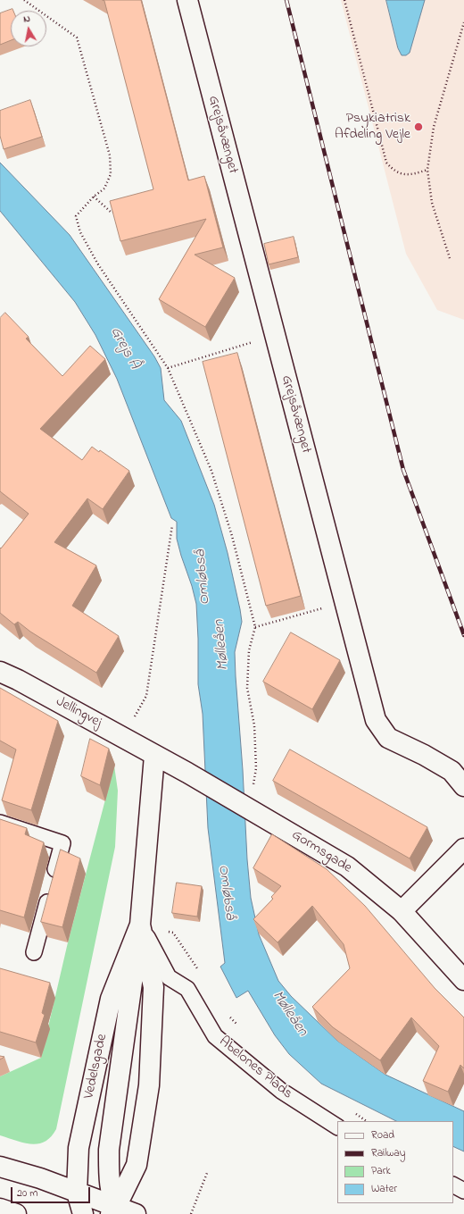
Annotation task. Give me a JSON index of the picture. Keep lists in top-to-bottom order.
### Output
{
  "streets": {
    "main road": [
      "Grejsåvænget",
      "Jellingvej",
      "Gormsgade",
      "Vedelsgade"
    ],
    "lane": ["Abelones Plads"]
  },
  "crossings": [
    ["Jellingvej", "Gormsgade"],
    ["Jellingvej", "Vedelsgade"],
    ["Gormsgade", "Vedelsgade"],
    ["Vedelsgade", "Abelones Plads"]
  ],
  "water": ["Grejs Å", "Omløbså", "Mølleåen"],
  "places": ["Psykiatrisk Afdeling Vejle"],
  "legend": [
    "Road",
    "Railway",
    "Park",
    "Water"
  ],
  "scale_bar": "20 m",
  "north": "top"
}
